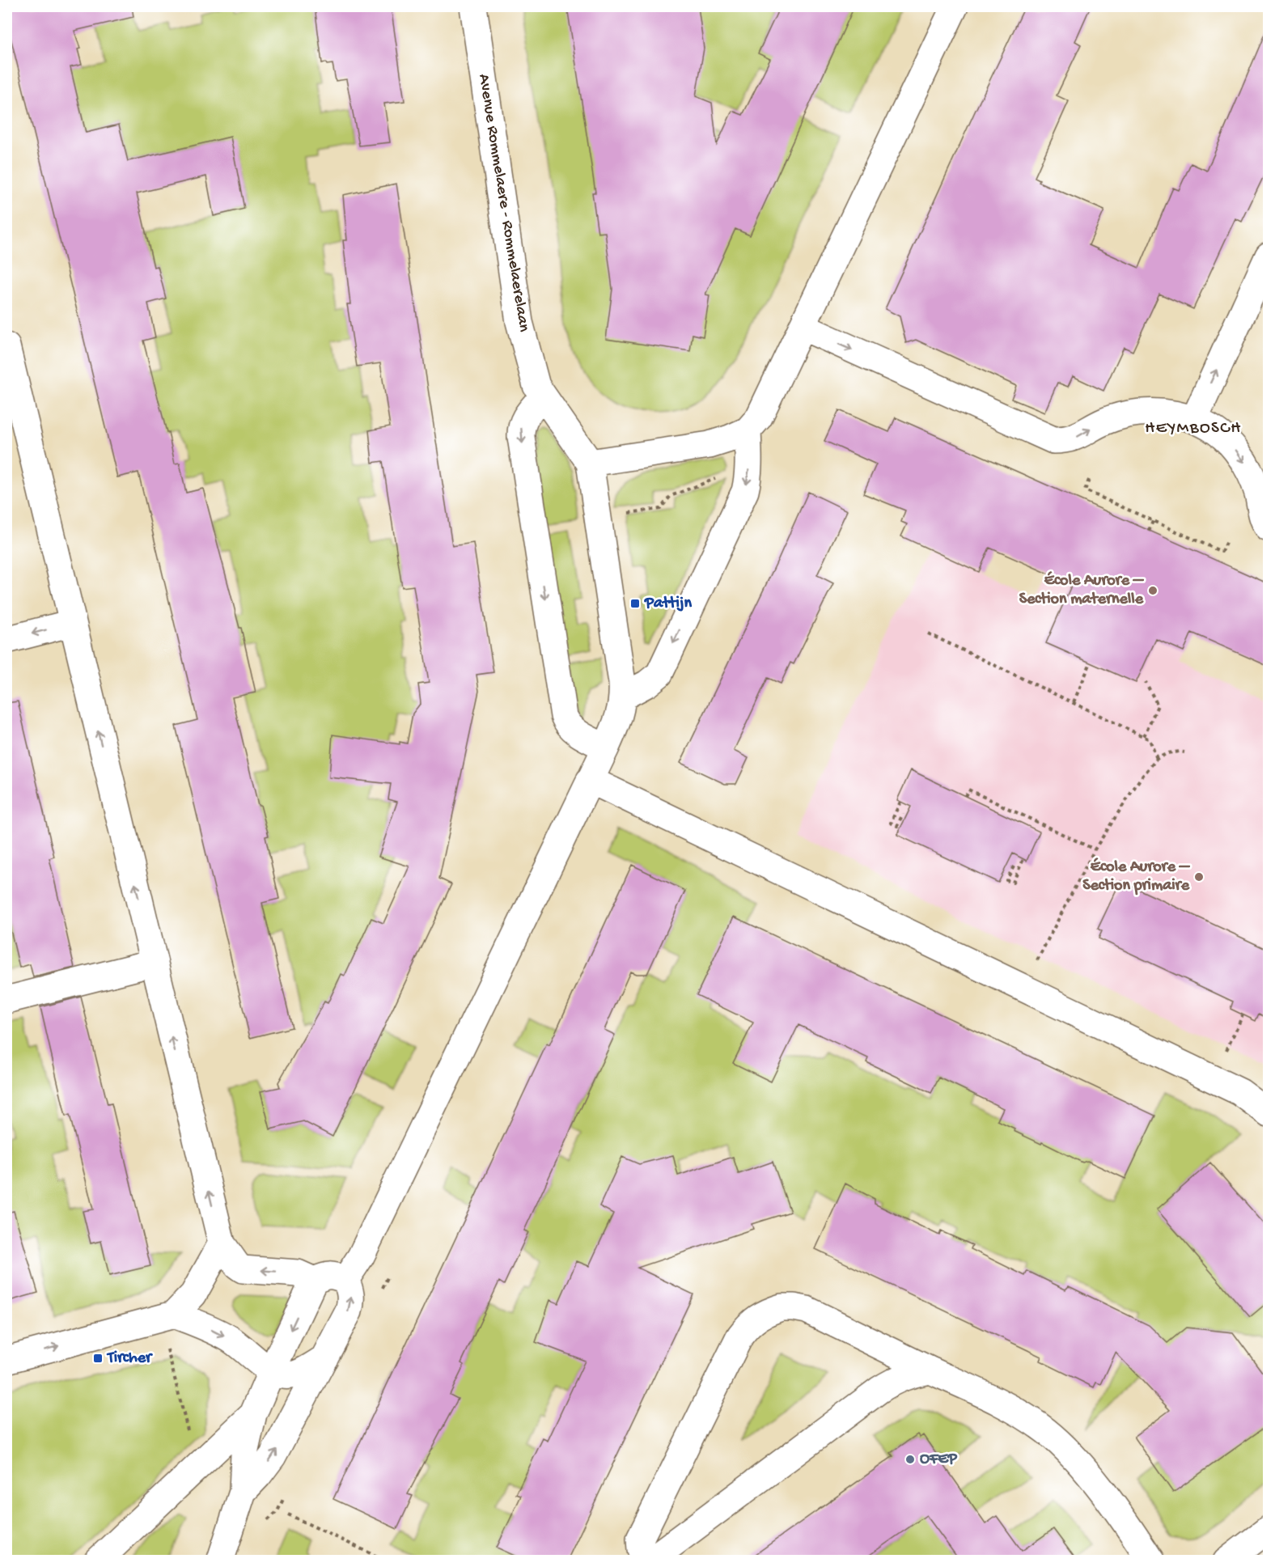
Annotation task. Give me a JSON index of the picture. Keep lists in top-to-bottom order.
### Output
{
  "streets": {
    "street": ["Avenue Rommelaere - Rommelaerelaan"]
  },
  "districts": ["HEYMBOSCH"],
  "places": {
    "other": ["École Aurore – Section maternelle", "École Aurore – Section primaire", "OFEP"],
    "transit": ["Pattijn", "Tircher"]
  }
}
